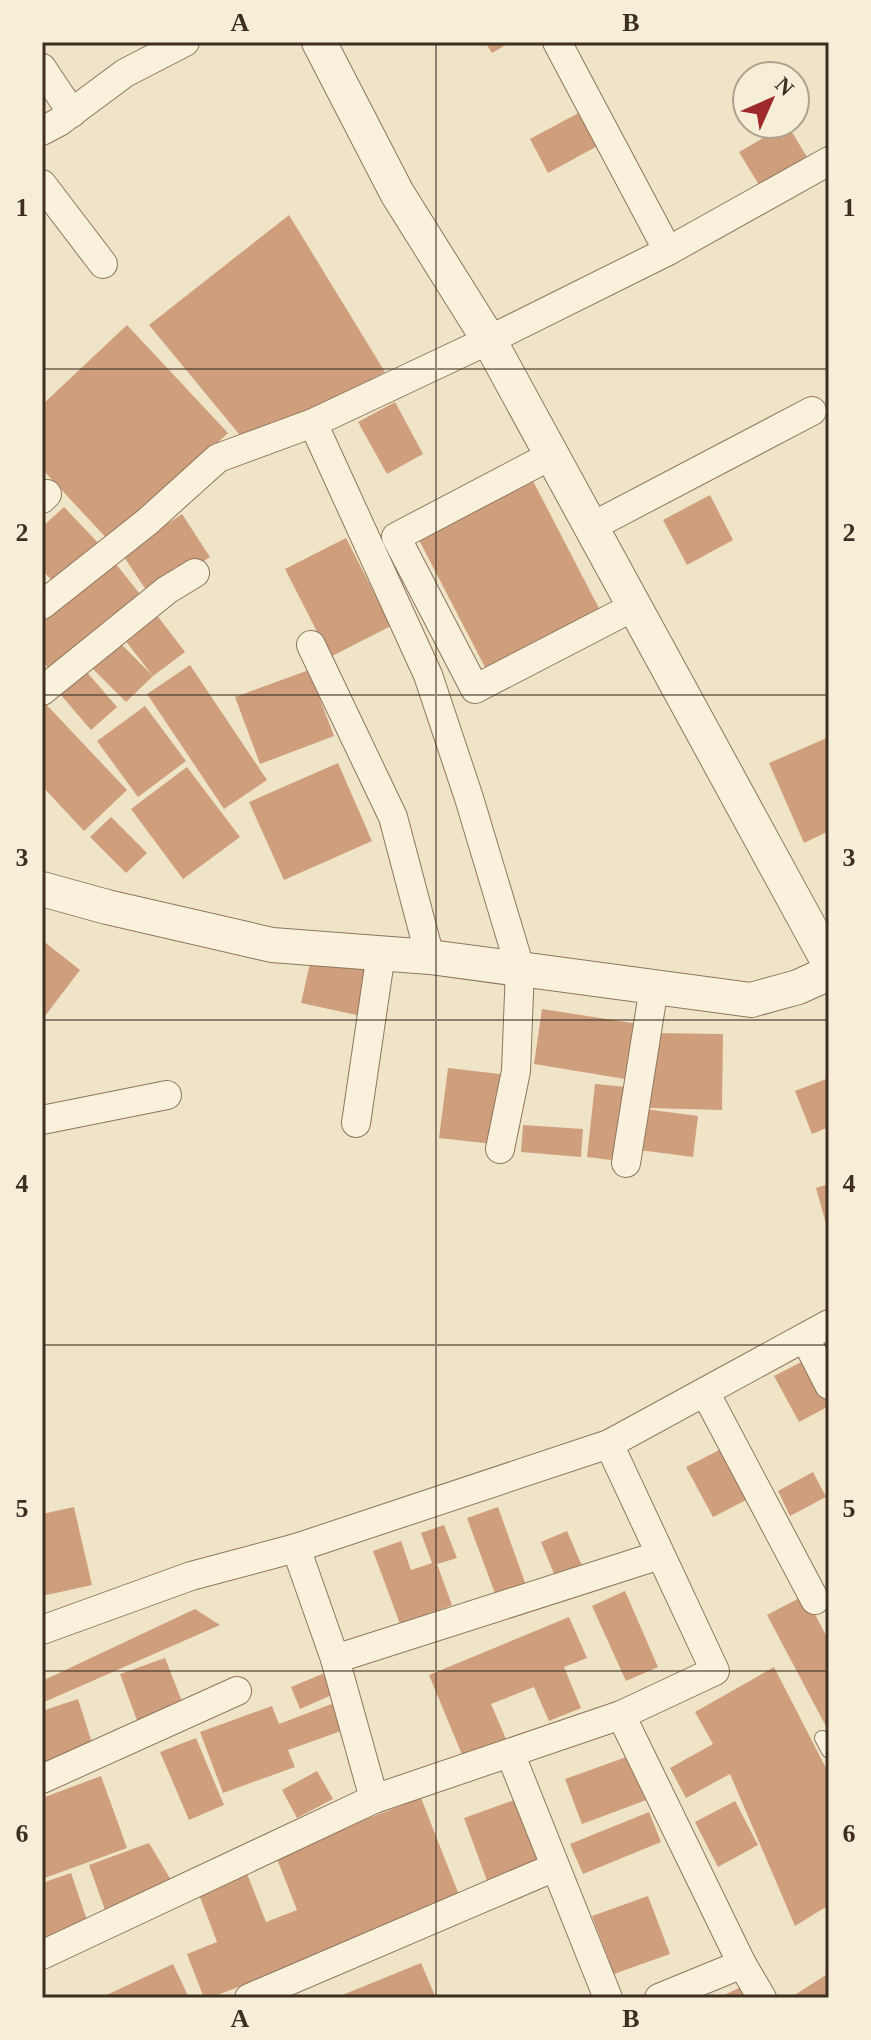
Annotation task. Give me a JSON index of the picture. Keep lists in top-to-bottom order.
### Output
{
  "north": "top right",
  "grid": {
    "columns": ["A", "B"],
    "rows": [
      "1",
      "2",
      "3",
      "4",
      "5",
      "6"
    ]
  }
}
